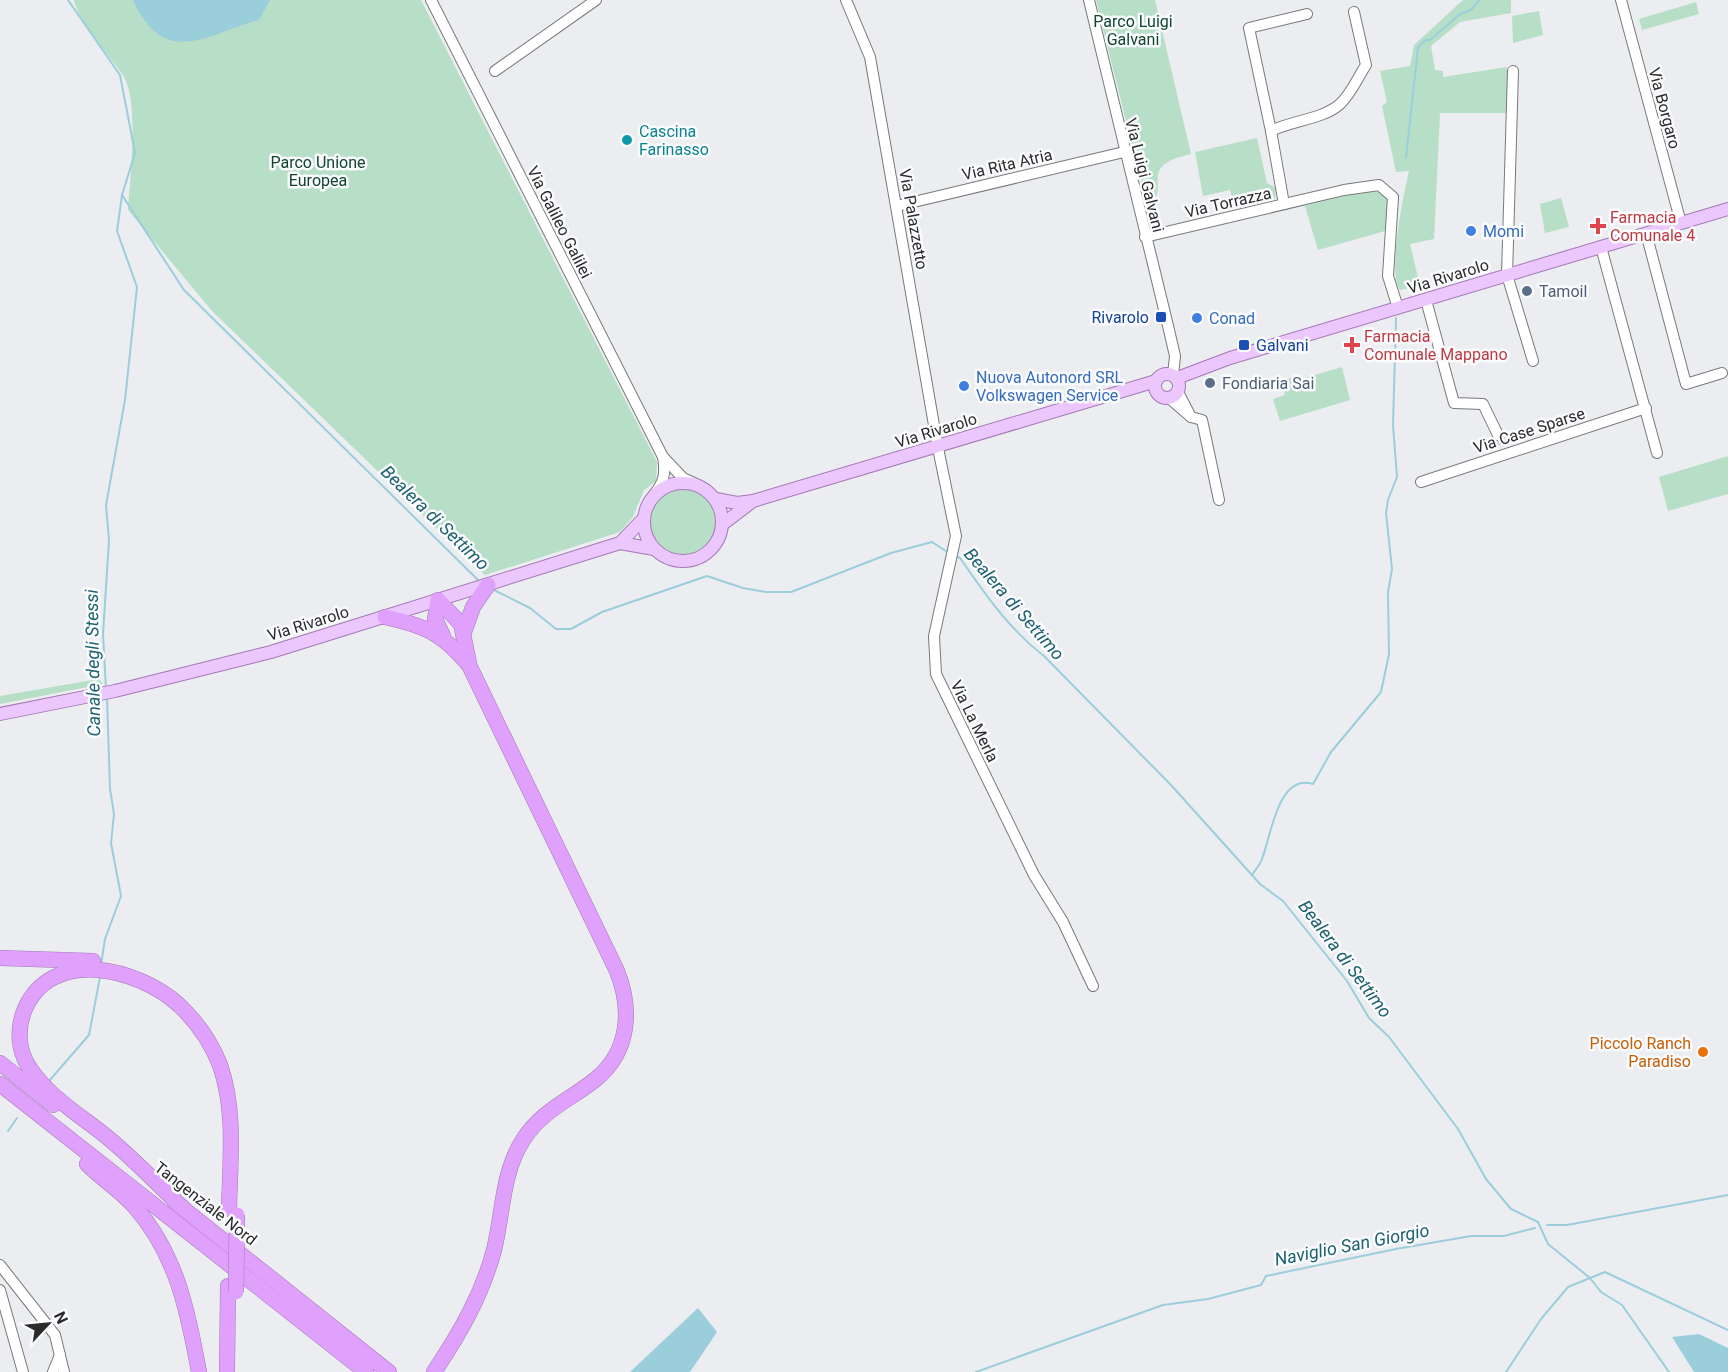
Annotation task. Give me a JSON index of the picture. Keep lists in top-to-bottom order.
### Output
{
  "streets": {
    "highway": ["Tangenziale Nord"],
    "main road": ["Via Rivarolo"],
    "street": [
      "Via Borgaro",
      "Via Rita Atria",
      "Via Luigi Galvani",
      "Via Torrazza",
      "Via Palazzetto",
      "Via Galileo Galilei",
      "Via Case Sparse",
      "Via La Merla"
    ]
  },
  "crossings": [
    ["Via Rita Atria", "Via Luigi Galvani"],
    ["Via Rita Atria", "Via Palazzetto"],
    ["Via Luigi Galvani", "Via Torrazza"],
    ["Via Luigi Galvani", "Via Rivarolo"],
    ["Via Torrazza", "Via Rivarolo"],
    ["Via Palazzetto", "Via Rivarolo"],
    ["Via Palazzetto", "Via La Merla"],
    ["Via Galileo Galilei", "Via Rivarolo"],
    ["Via Rivarolo", "Via La Merla"]
  ],
  "water": ["Bealera di Settimo", "Canale degli Stessi", "Naviglio San Giorgio"],
  "parks": ["Parco Luigi Galvani", "Parco Unione Europea"],
  "places": {
    "other": [
      "Cascina Farinasso",
      "Momi",
      "Tamoil",
      "Conad",
      "Fondiaria Sai",
      "Nuova Autonord SRL Volkswagen Service",
      "Piccolo Ranch Paradiso"
    ],
    "health": ["Farmacia Comunale 4", "Farmacia Comunale Mappano"],
    "transit": ["Rivarolo", "Galvani"]
  },
  "north": "top right"
}
